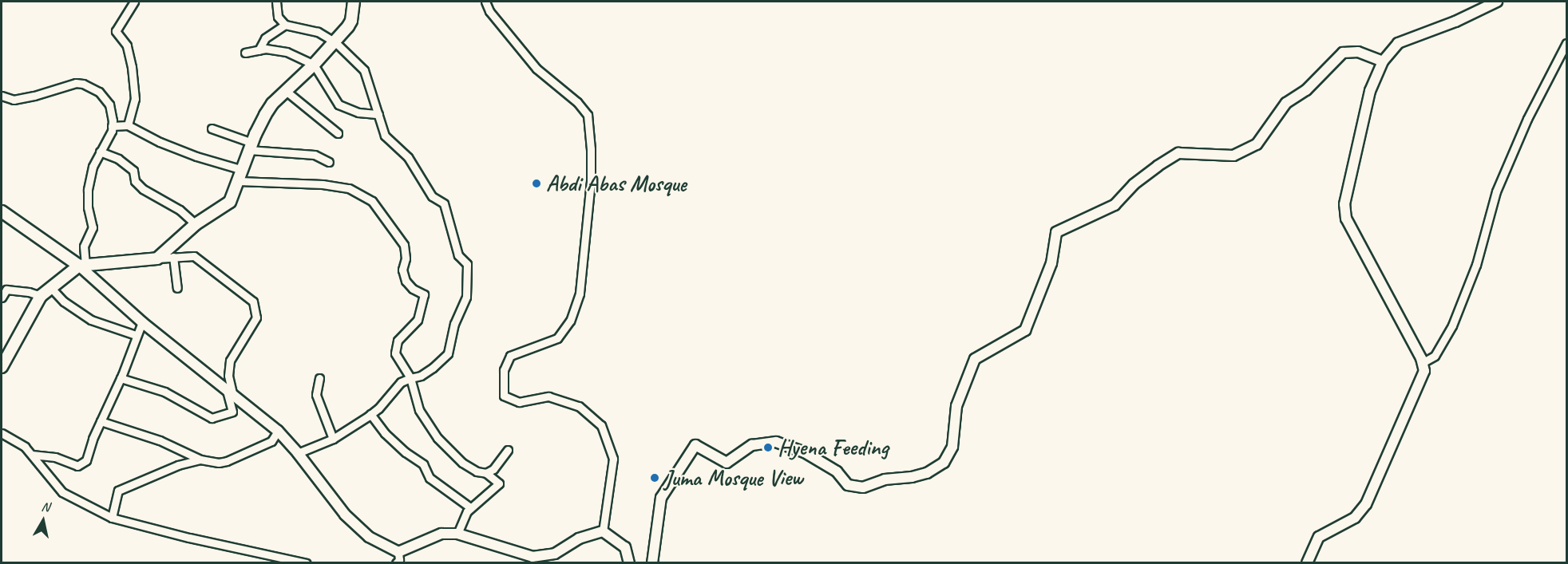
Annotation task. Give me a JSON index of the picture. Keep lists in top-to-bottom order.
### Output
{
  "places": ["Abdi Abas Mosque", "Hyena Feeding", "Juma Mosque View"],
  "north": "top"
}
